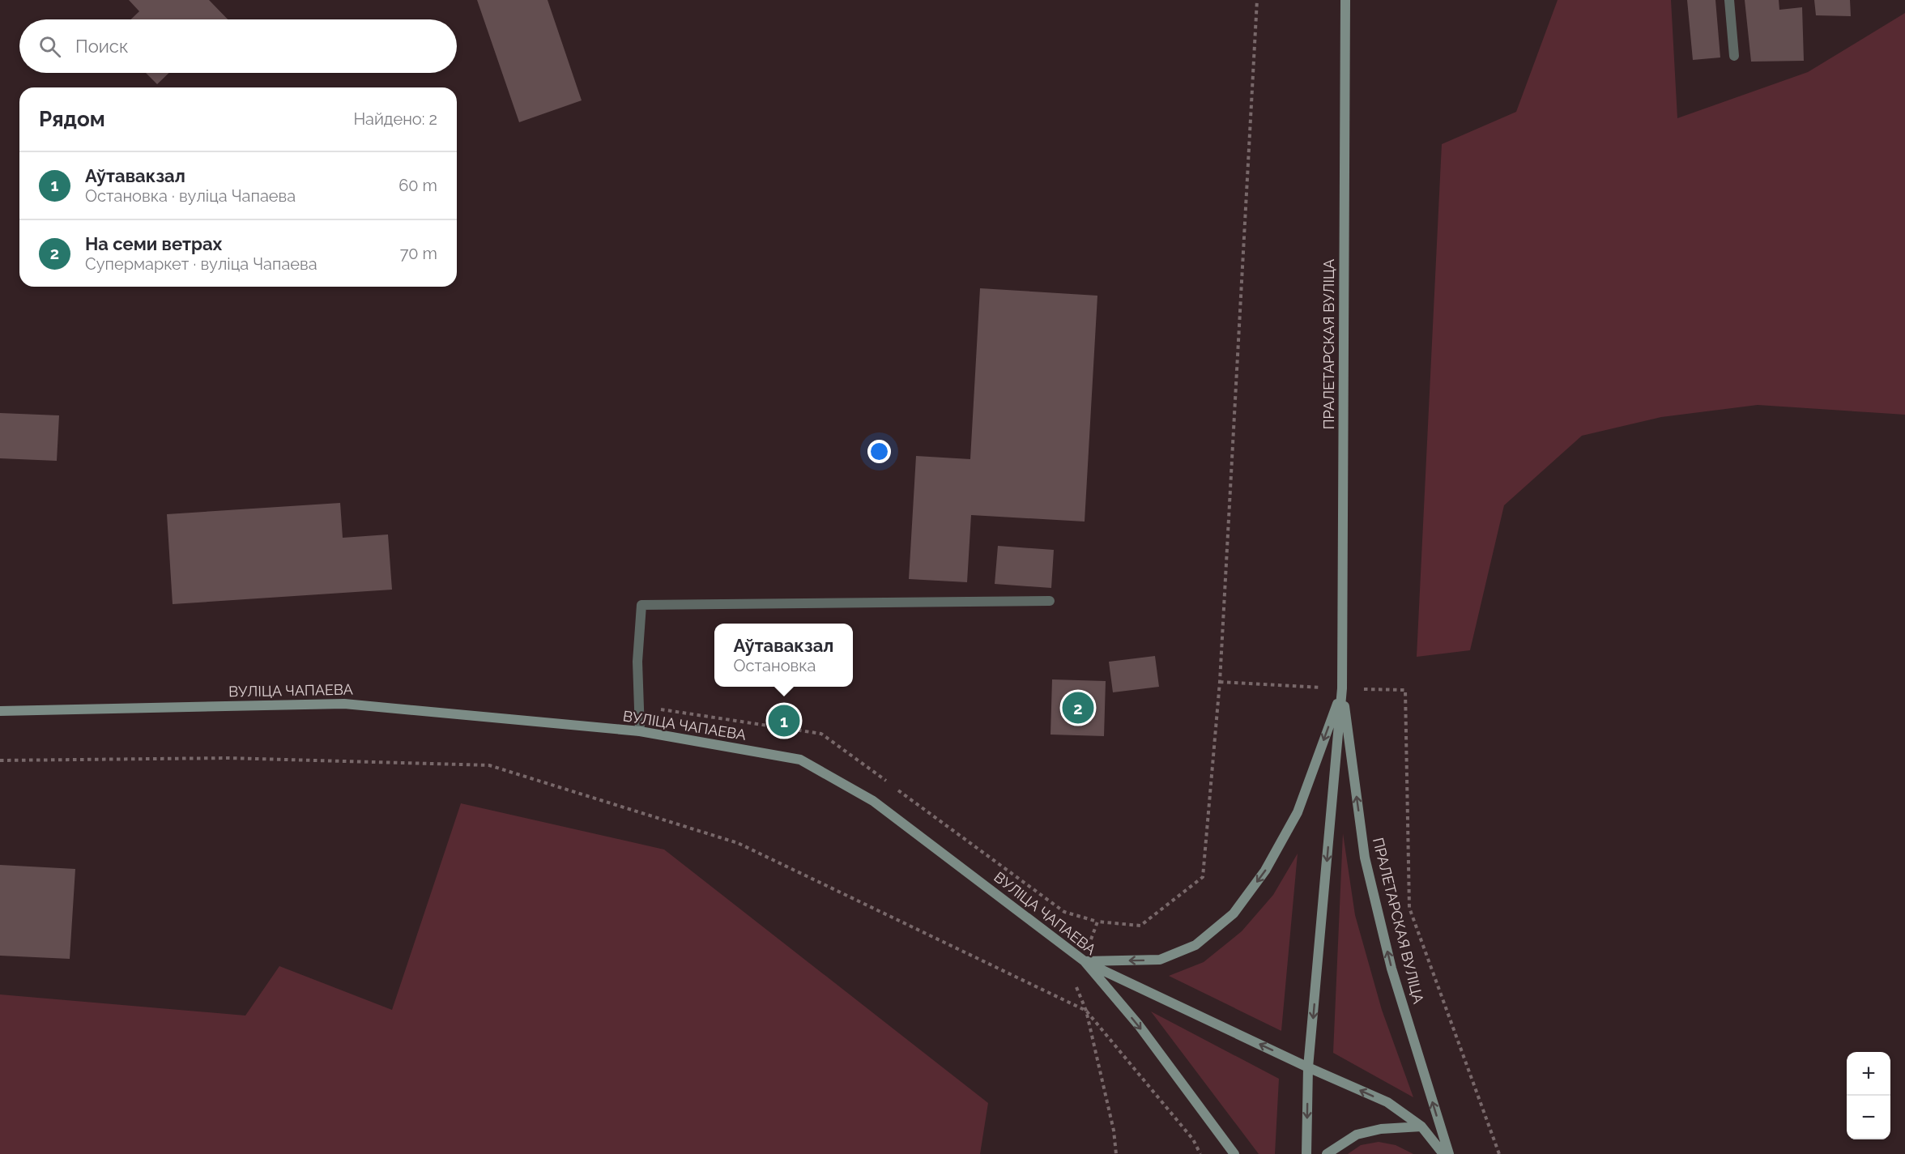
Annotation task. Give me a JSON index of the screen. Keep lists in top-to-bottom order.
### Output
{
  "streets": {
    "main road": ["ПРАЛЕТАРСКАЯ ВУЛІЦА", "ВУЛІЦА ЧАПАЕВА"]
  },
  "page": {
    "search": "Поиск",
    "heading": ["Рядом", "Найдено: 2"],
    "list": [
      {
        "mark": "1",
        "name": "Аўтавакзал",
        "note": "Остановка · вуліца Чапаева",
        "value": "60 m"
      },
      {
        "mark": "2",
        "name": "На семи ветрах",
        "note": "Супермаркет · вуліца Чапаева",
        "value": "70 m"
      }
    ],
    "popup": ["Аўтавакзал", "Остановка"],
    "pins": ["2", "1"],
    "map_buttons": ["+", "−"]
  }
}
